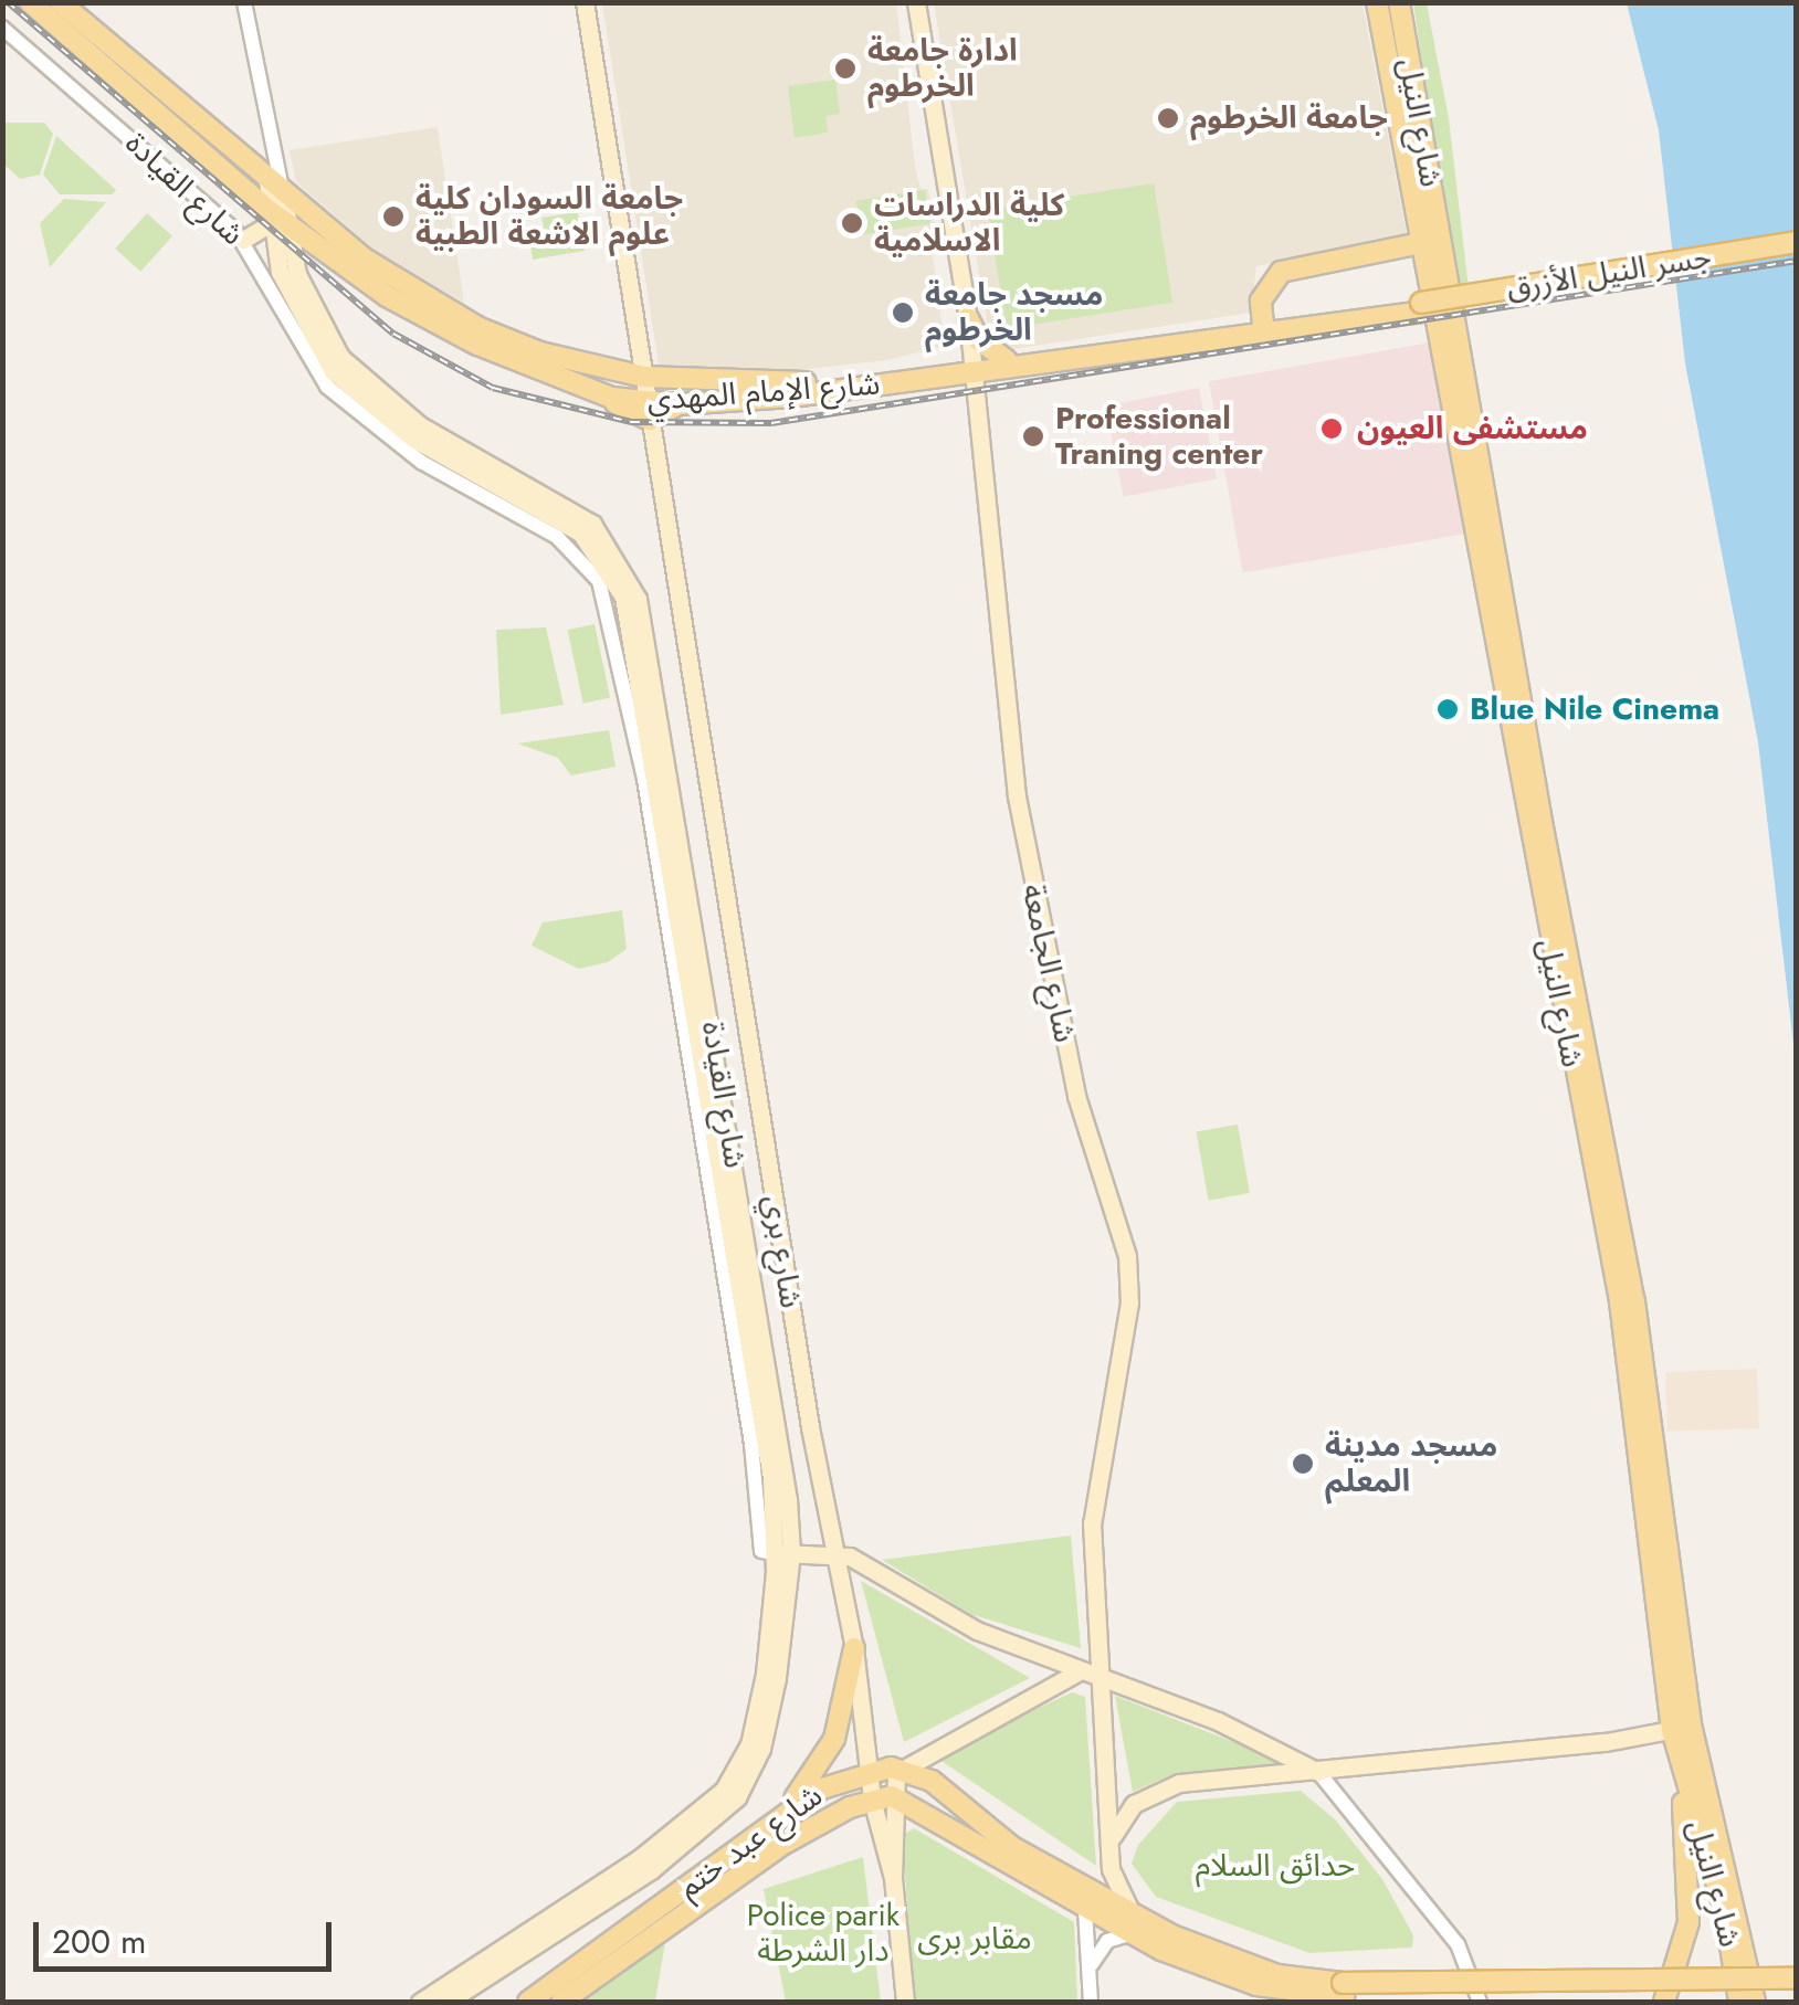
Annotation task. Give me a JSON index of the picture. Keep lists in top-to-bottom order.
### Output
{
  "streets": {
    "main road": [
      "شارع النيل",
      "شارع القيادة",
      "جسر النيل الأزرق",
      "شارع الإمام المهدي",
      "شارع الجامعة",
      "شارع بري",
      "شارع عبد ختم"
    ]
  },
  "crossings": [
    ["شارع القيادة", "شارع الإمام المهدي"],
    ["جسر النيل الأزرق", "شارع الإمام المهدي"],
    ["شارع الإمام المهدي", "شارع الجامعة"],
    ["شارع الإمام المهدي", "شارع بري"],
    ["شارع بري", "شارع عبد ختم"]
  ],
  "parks": ["حدائق السلام", "Police parik دار الشرطة", "مقابر برى"],
  "places": [
    "ادارة جامعة الخرطوم",
    "جامعة الخرطوم",
    "جامعة السودان كلية علوم الاشعة الطبية",
    "كلية الدراسات الاسلامية",
    "مسجد جامعة الخرطوم",
    "مستشفى العيون",
    "Professional Traning center",
    "Blue Nile Cinema",
    "مسجد مدينة المعلم"
  ],
  "scale_bar": "200 m"
}
